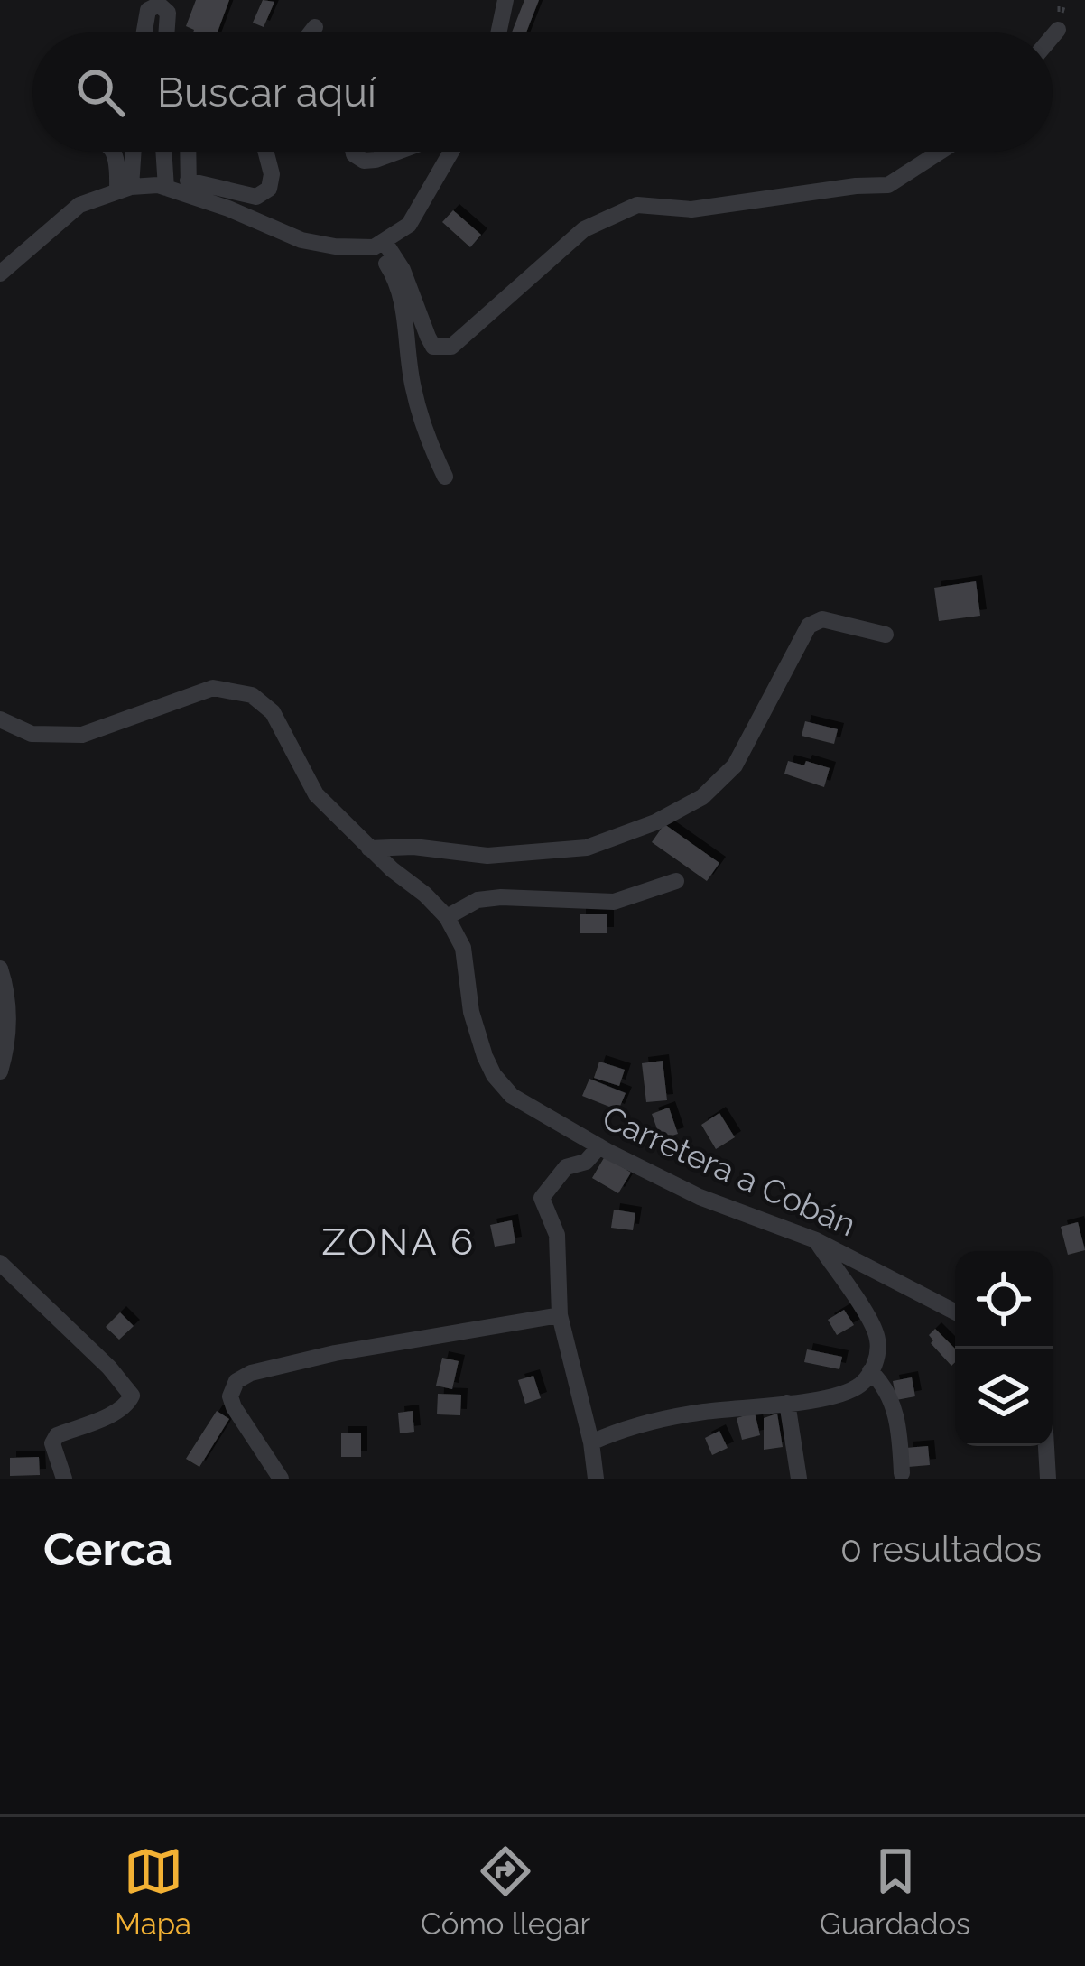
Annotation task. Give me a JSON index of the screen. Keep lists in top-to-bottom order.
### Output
{
  "streets": {
    "street": ["Carretera a Cobán"]
  },
  "districts": ["ZONA 6"],
  "page": {
    "search": "Buscar aquí",
    "heading": ["Cerca", "0 resultados"],
    "nav": ["Mapa", "Cómo llegar", "Guardados"]
  }
}
